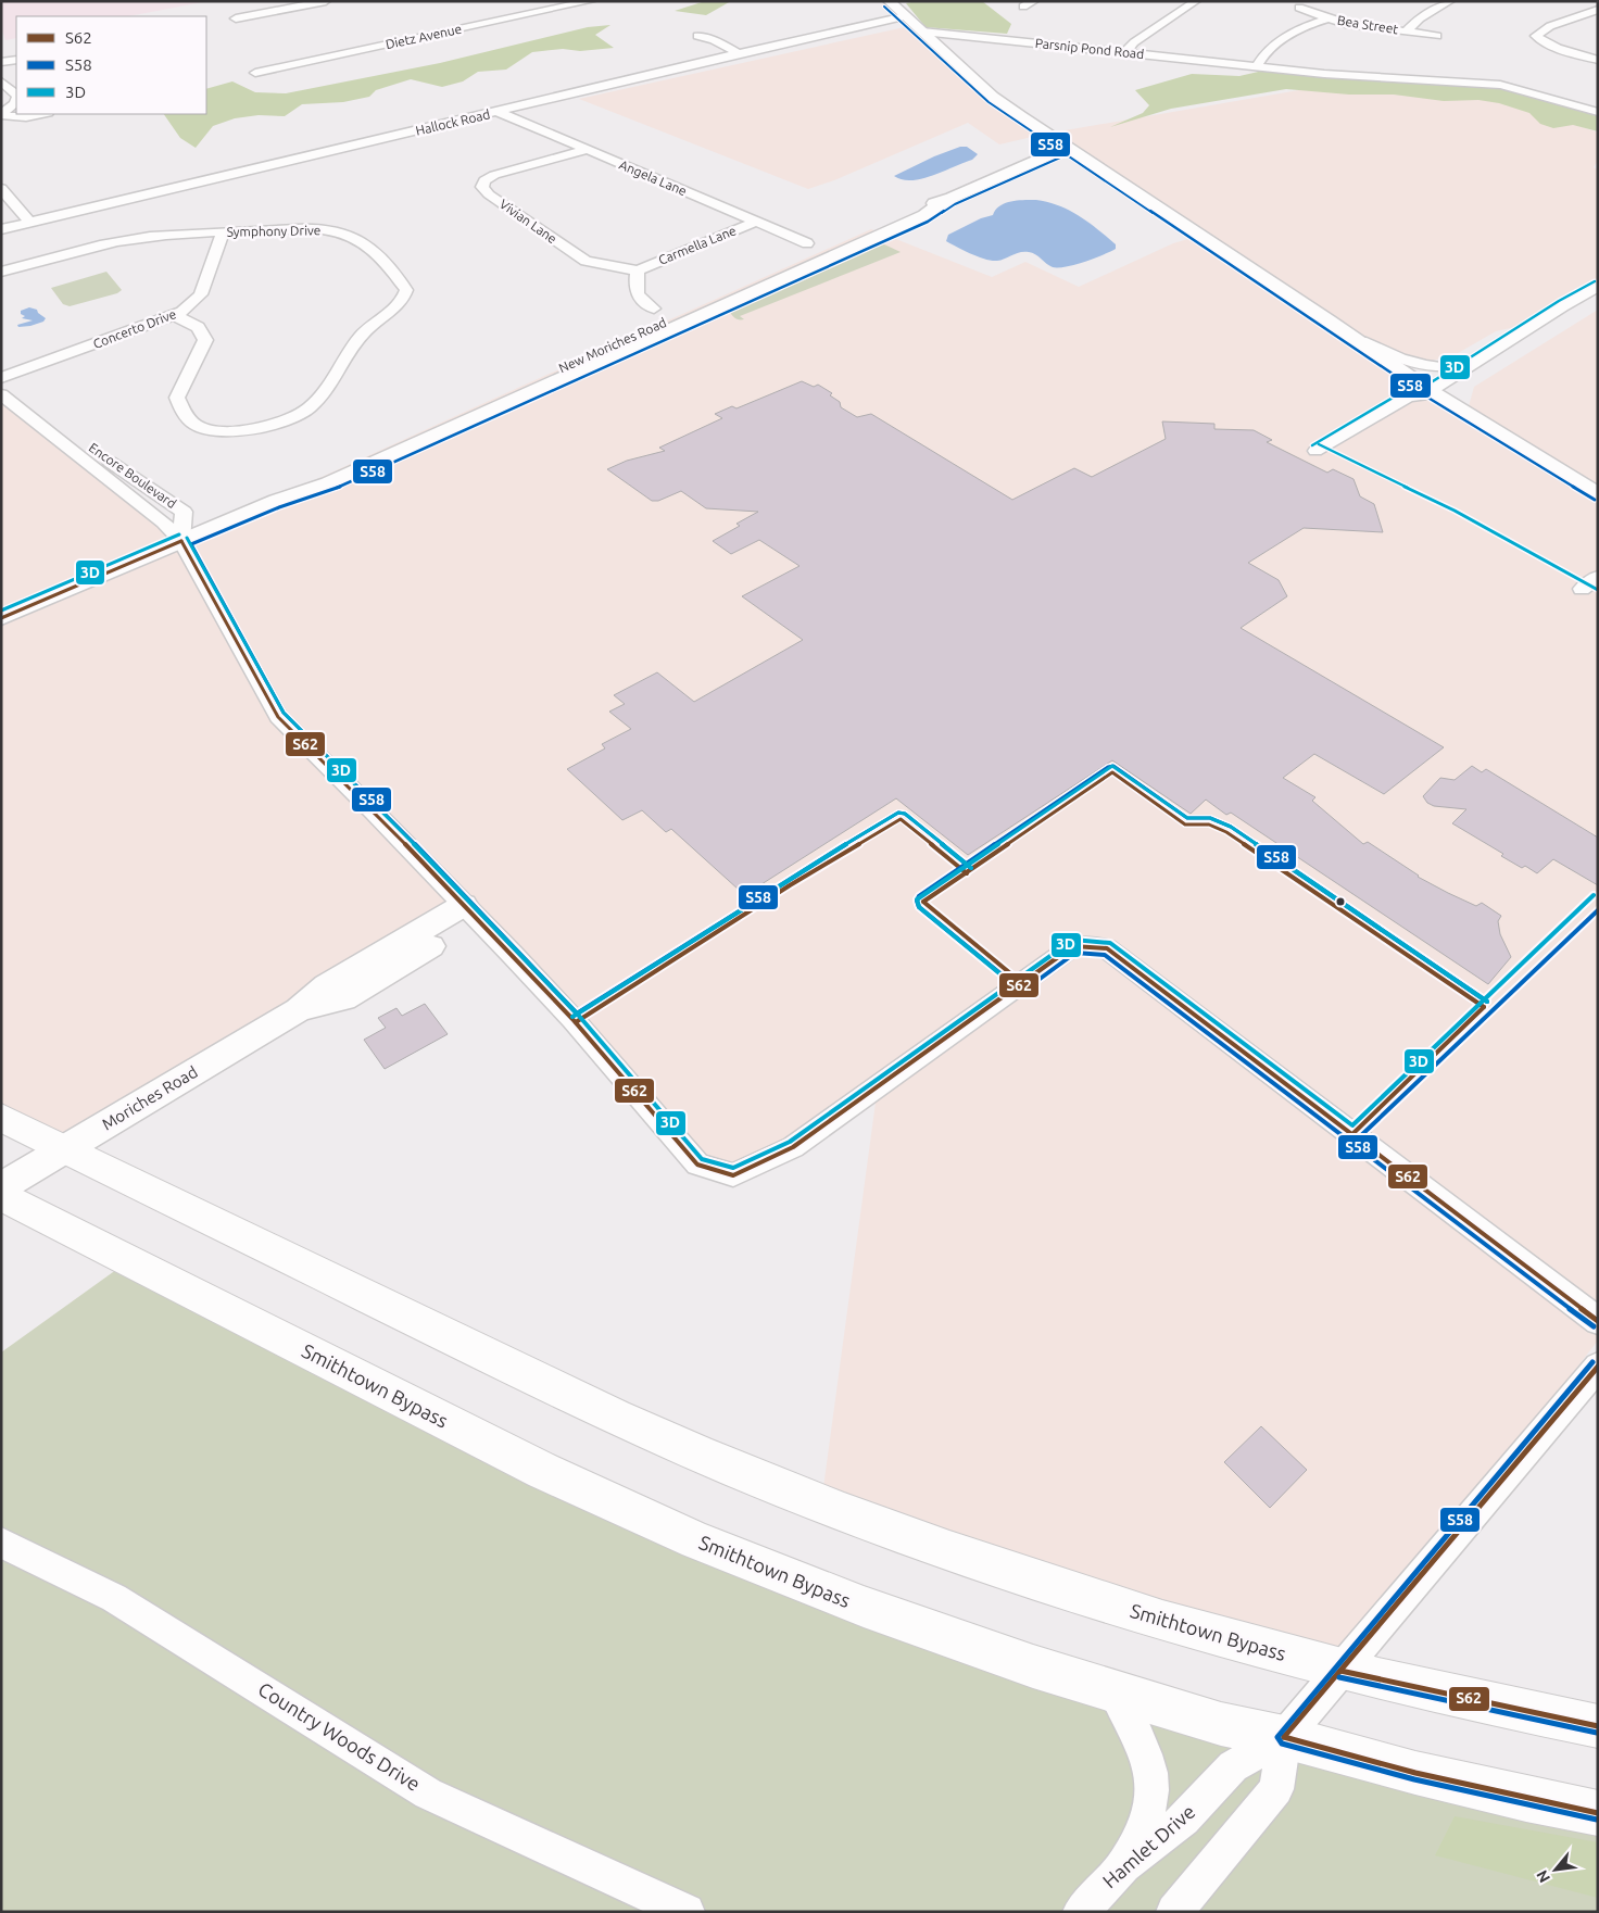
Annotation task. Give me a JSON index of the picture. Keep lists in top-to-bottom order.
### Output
{
  "streets": {
    "highway": ["Smithtown Bypass"],
    "main road": ["New Moriches Road", "Moriches Road"],
    "street": [
      "Bea Street",
      "Dietz Avenue",
      "Parsnip Pond Road",
      "Hallock Road",
      "Angela Lane",
      "Vivian Lane",
      "Symphony Drive",
      "Carmella Lane",
      "Concerto Drive",
      "Encore Boulevard",
      "Country Woods Drive",
      "Hamlet Drive"
    ]
  },
  "crossings": [
    ["Hallock Road", "Angela Lane"],
    ["Angela Lane", "Vivian Lane"],
    ["Angela Lane", "Carmella Lane"],
    ["Vivian Lane", "Carmella Lane"],
    ["Symphony Drive", "Concerto Drive"],
    ["Concerto Drive", "Encore Boulevard"],
    ["New Moriches Road", "Encore Boulevard"],
    ["Moriches Road", "Smithtown Bypass"],
    ["Smithtown Bypass", "Hamlet Drive"]
  ],
  "lines": ["transit line S58", "transit line 3D", "transit line S62"],
  "legend": ["S62", "S58", "3D"],
  "north": "bottom left"
}
